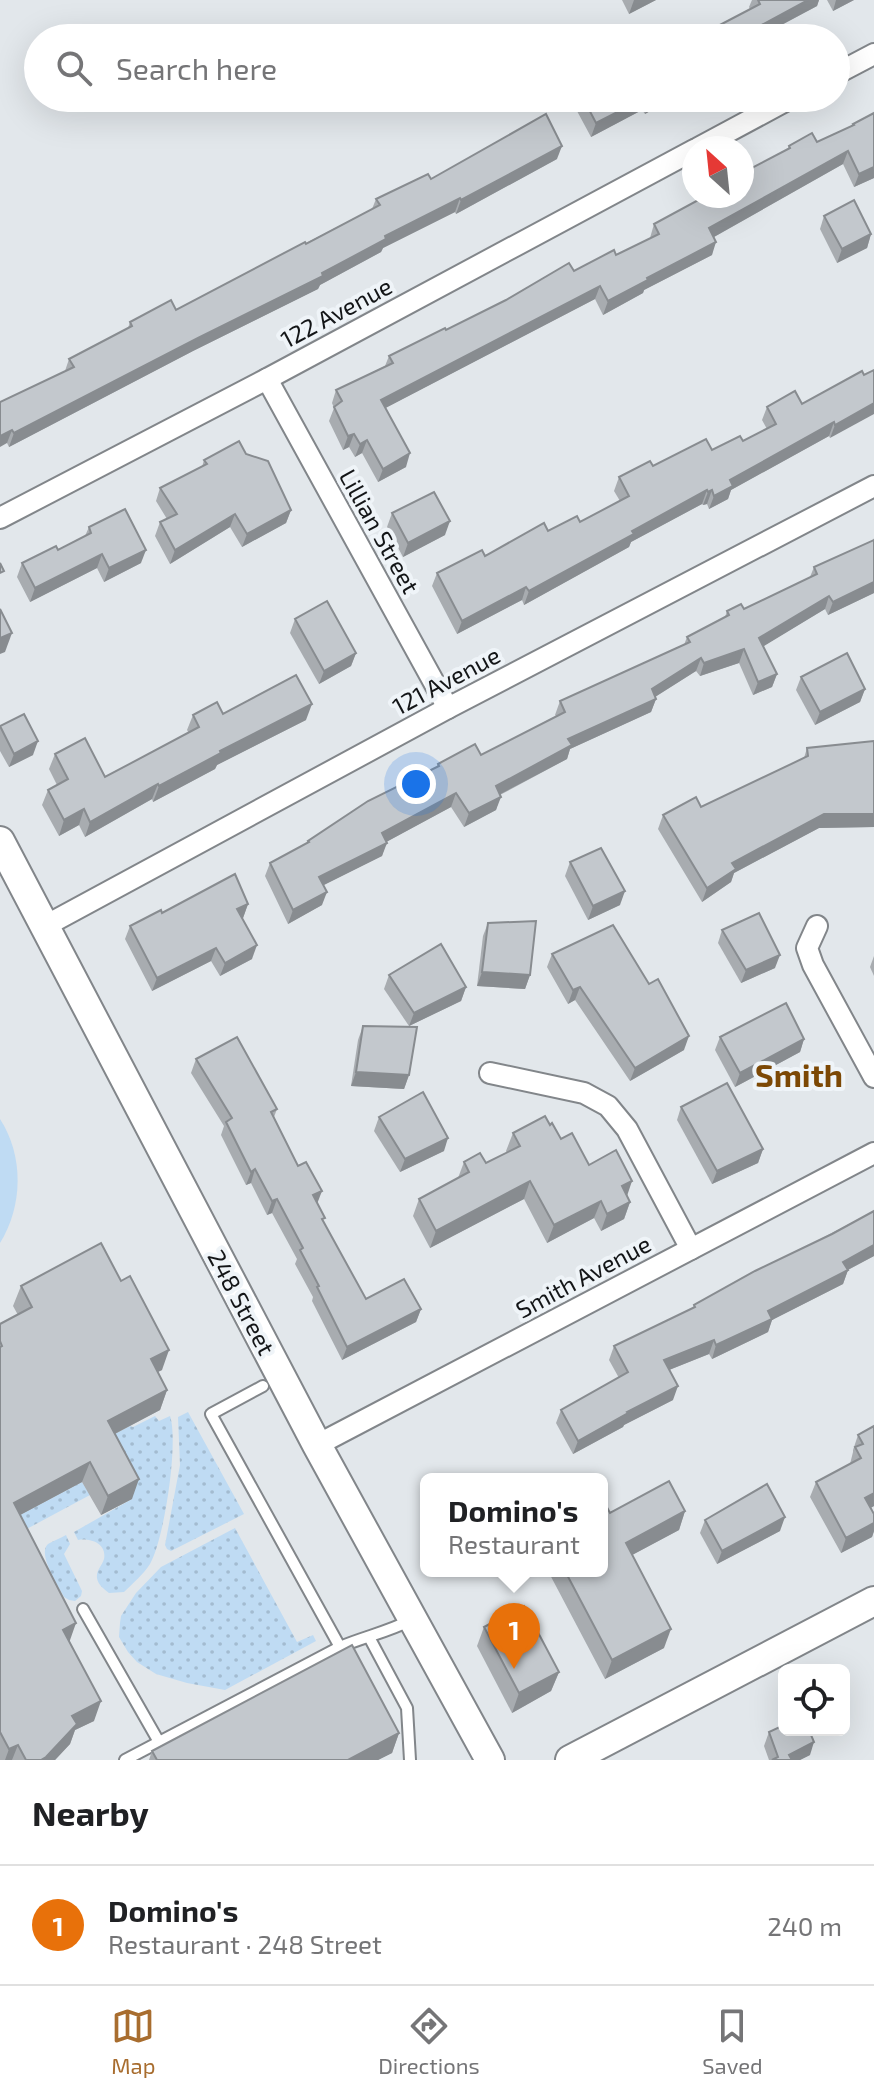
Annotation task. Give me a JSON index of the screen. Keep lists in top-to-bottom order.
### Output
{
  "streets": {
    "street": [
      "122 Avenue",
      "Lillian Street",
      "121 Avenue",
      "Smith Avenue",
      "248 Street"
    ]
  },
  "crossings": [
    ["122 Avenue", "Lillian Street"],
    ["Lillian Street", "121 Avenue"],
    ["121 Avenue", "248 Street"],
    ["Smith Avenue", "248 Street"]
  ],
  "districts": ["Smith"],
  "north": "top left",
  "page": {
    "search": "Search here",
    "popup": ["Domino's", "Restaurant"],
    "pins": "1",
    "heading": "Nearby",
    "list": [
      {
        "mark": "1",
        "name": "Domino's",
        "note": "Restaurant · 248 Street",
        "value": "240 m"
      }
    ],
    "nav": ["Map", "Directions", "Saved"]
  }
}
